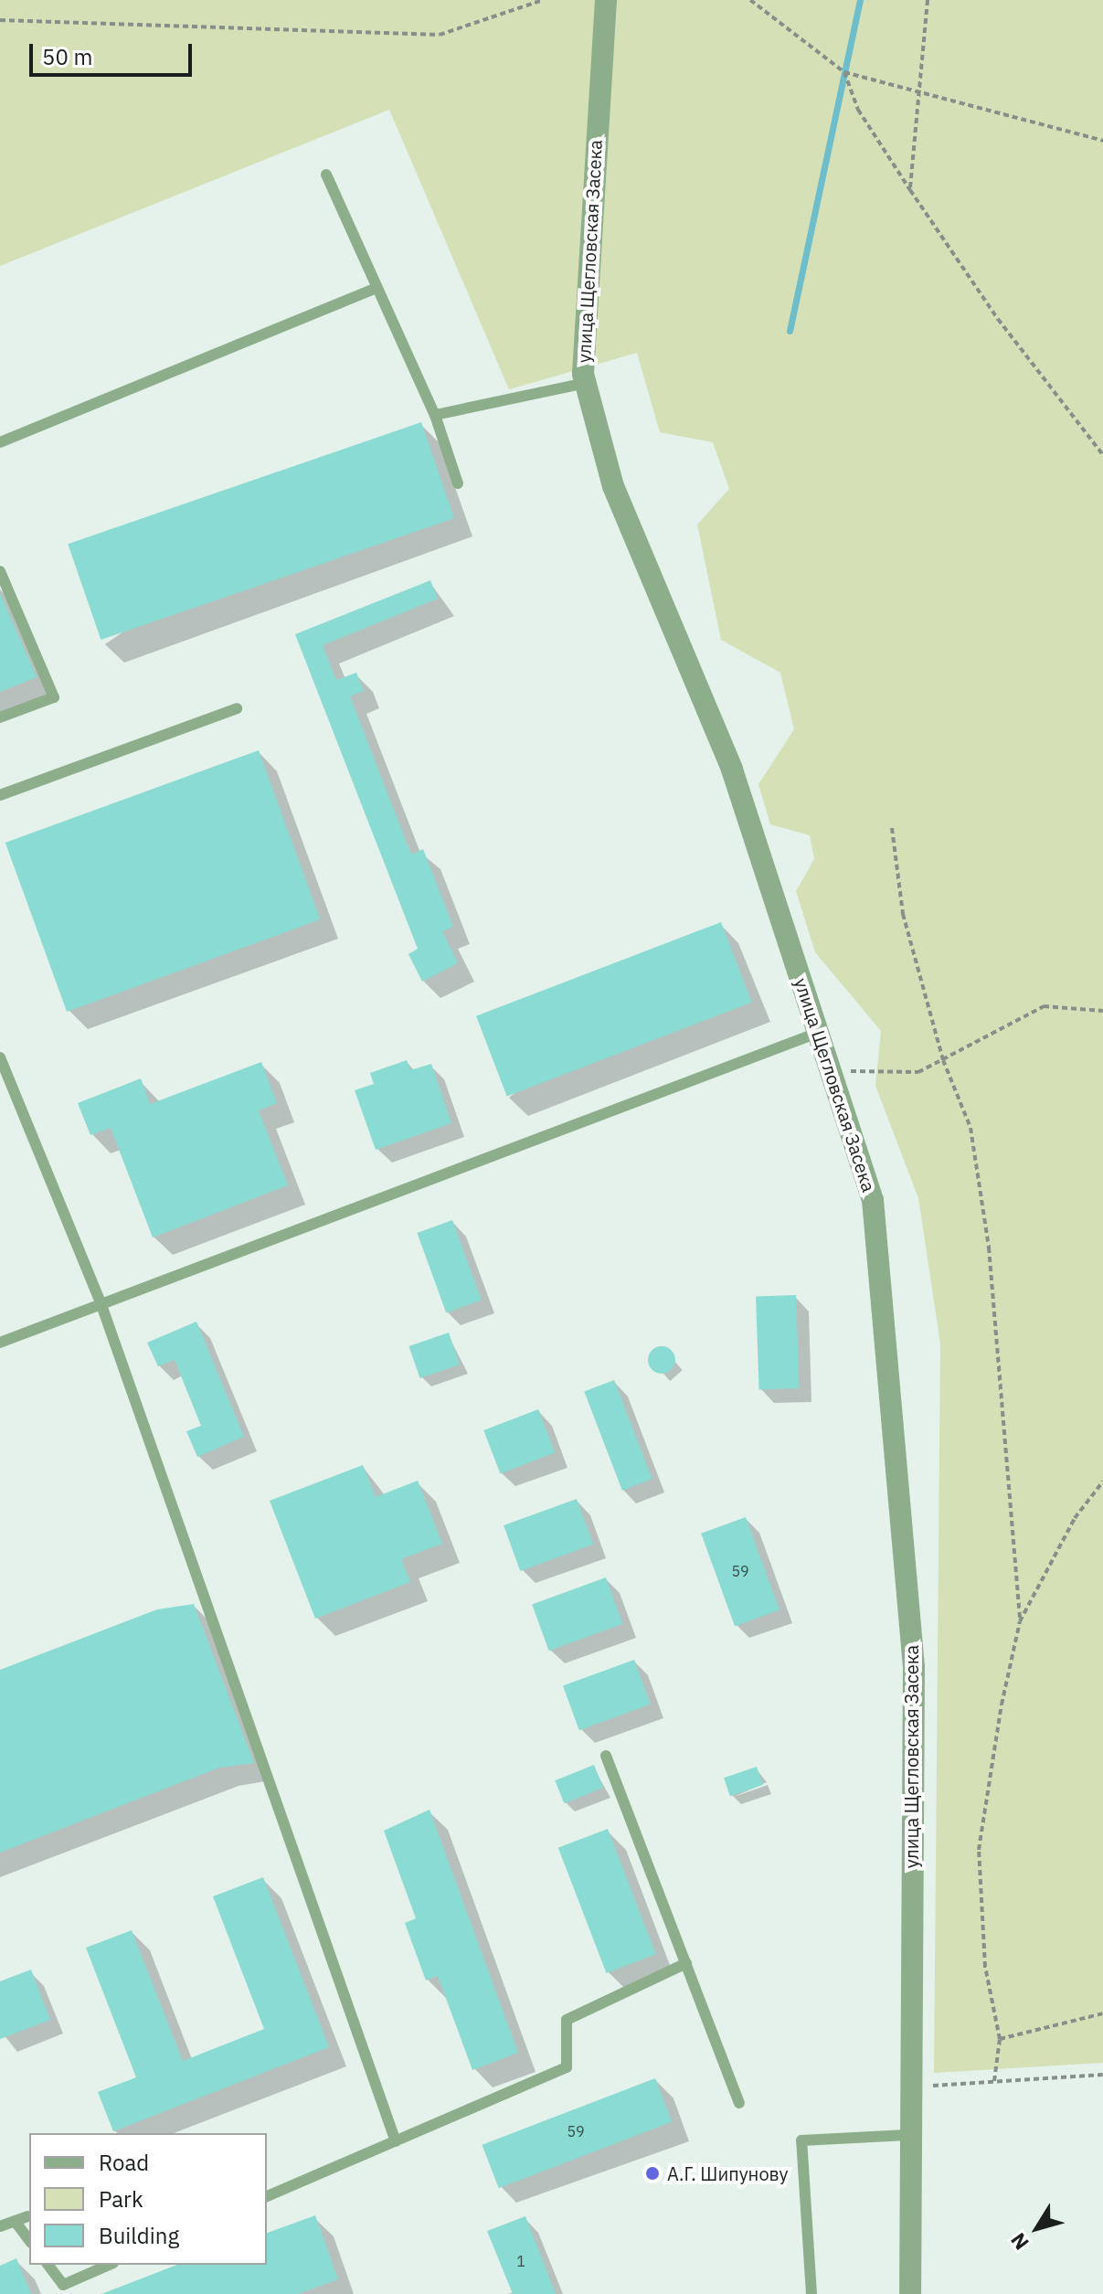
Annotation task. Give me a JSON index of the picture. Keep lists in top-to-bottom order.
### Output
{
  "streets": {
    "street": ["улица Щегловская Засека"]
  },
  "places": ["А.Г. Шипунову"],
  "house_numbers": ["59", "59", "1"],
  "legend": ["Road", "Park", "Building"],
  "scale_bar": "50 m",
  "north": "bottom left"
}
